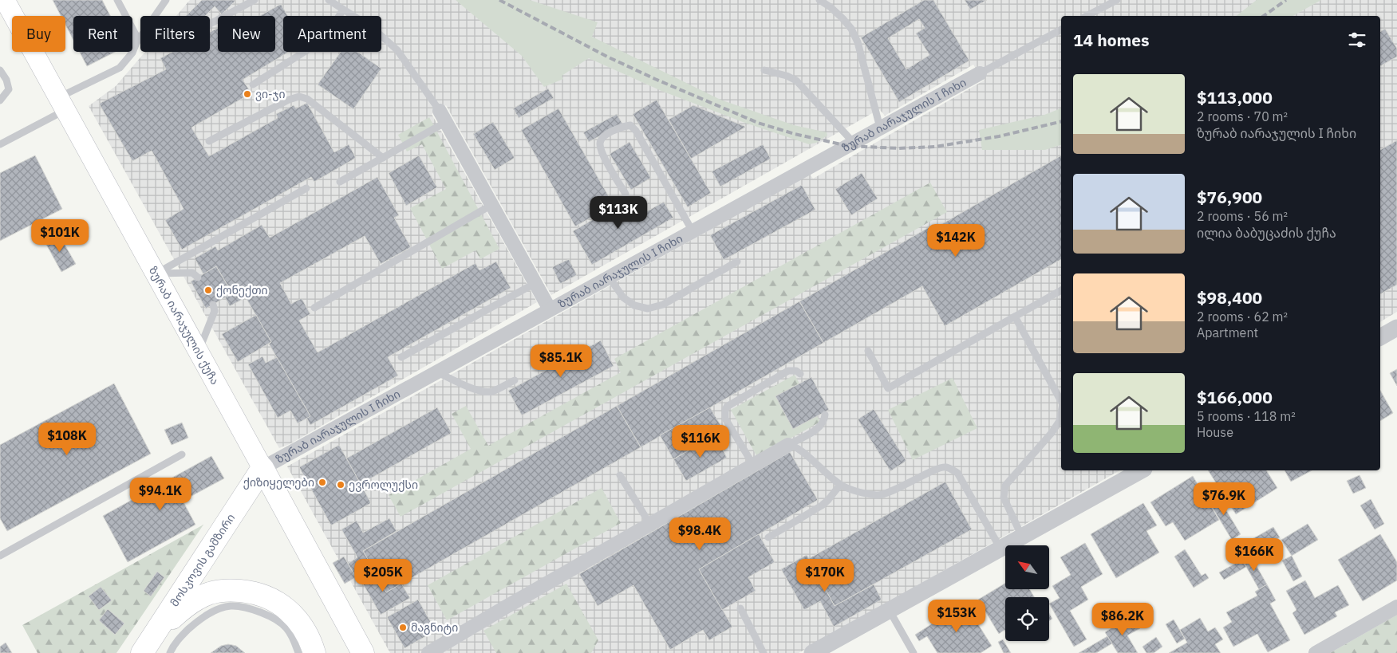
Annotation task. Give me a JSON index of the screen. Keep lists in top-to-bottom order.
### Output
{
  "streets": {
    "main road": ["ზურაბ იარაჯულის ქუჩა", "მოსკოვის გამზირი"],
    "street": ["ზურაბ იარაჯულის I ჩიხი"]
  },
  "crossings": [
    ["ზურაბ იარაჯულის I ჩიხი", "ზურაბ იარაჯულის ქუჩა"],
    ["ზურაბ იარაჯულის I ჩიხი", "მოსკოვის გამზირი"],
    ["ზურაბ იარაჯულის ქუჩა", "მოსკოვის გამზირი"]
  ],
  "places": [
    "ვი-ჯი",
    "ქონექთი",
    "ქიზიყელები",
    "ევროლუქსი",
    "მაგნიტი"
  ],
  "north": "top left",
  "page": {
    "chip": [
      "Buy",
      "Rent",
      "Filters",
      "New",
      "Apartment"
    ],
    "heading": "14 homes",
    "list": [
      {
        "name": "$113,000",
        "note": "2 rooms · 70 m² · ზურაბ იარაჯულის I ჩიხი"
      },
      {
        "name": "$76,900",
        "note": "2 rooms · 56 m² · ილია ბაბუცაძის ქუჩა"
      },
      {
        "name": "$98,400",
        "note": "2 rooms · 62 m² · Apartment"
      },
      {
        "name": "$166,000",
        "note": "5 rooms · 118 m² · House"
      }
    ],
    "price": [
      "$113K",
      "$101K",
      "$142K",
      "$85.1K",
      "$108K",
      "$116K",
      "$94.1K",
      "$76.9K",
      "$98.4K",
      "$166K",
      "$205K",
      "$170K",
      "$153K",
      "$86.2K"
    ]
  }
}
